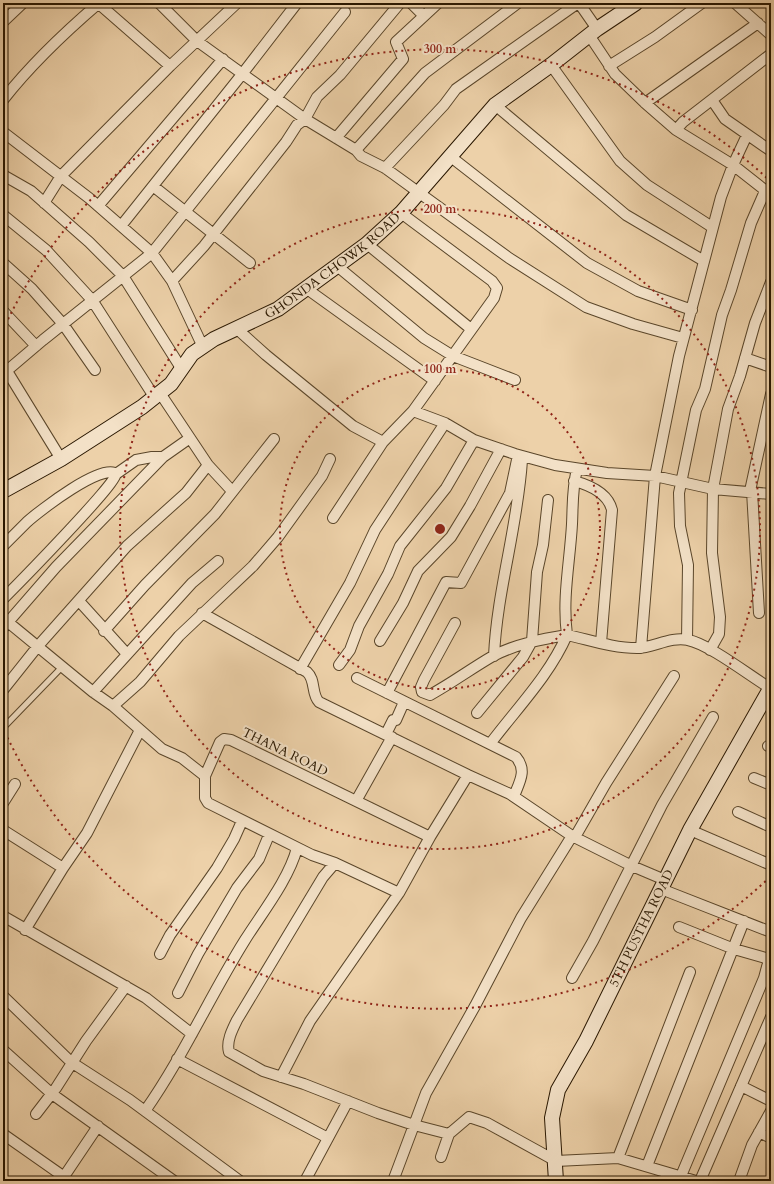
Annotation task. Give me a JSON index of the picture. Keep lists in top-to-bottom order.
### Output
{
  "streets": {
    "street": ["GHONDA CHOWK ROAD", "THANA ROAD", "5TH PUSTHA ROAD"]
  },
  "rings": ["300 m", "200 m", "100 m"]
}
